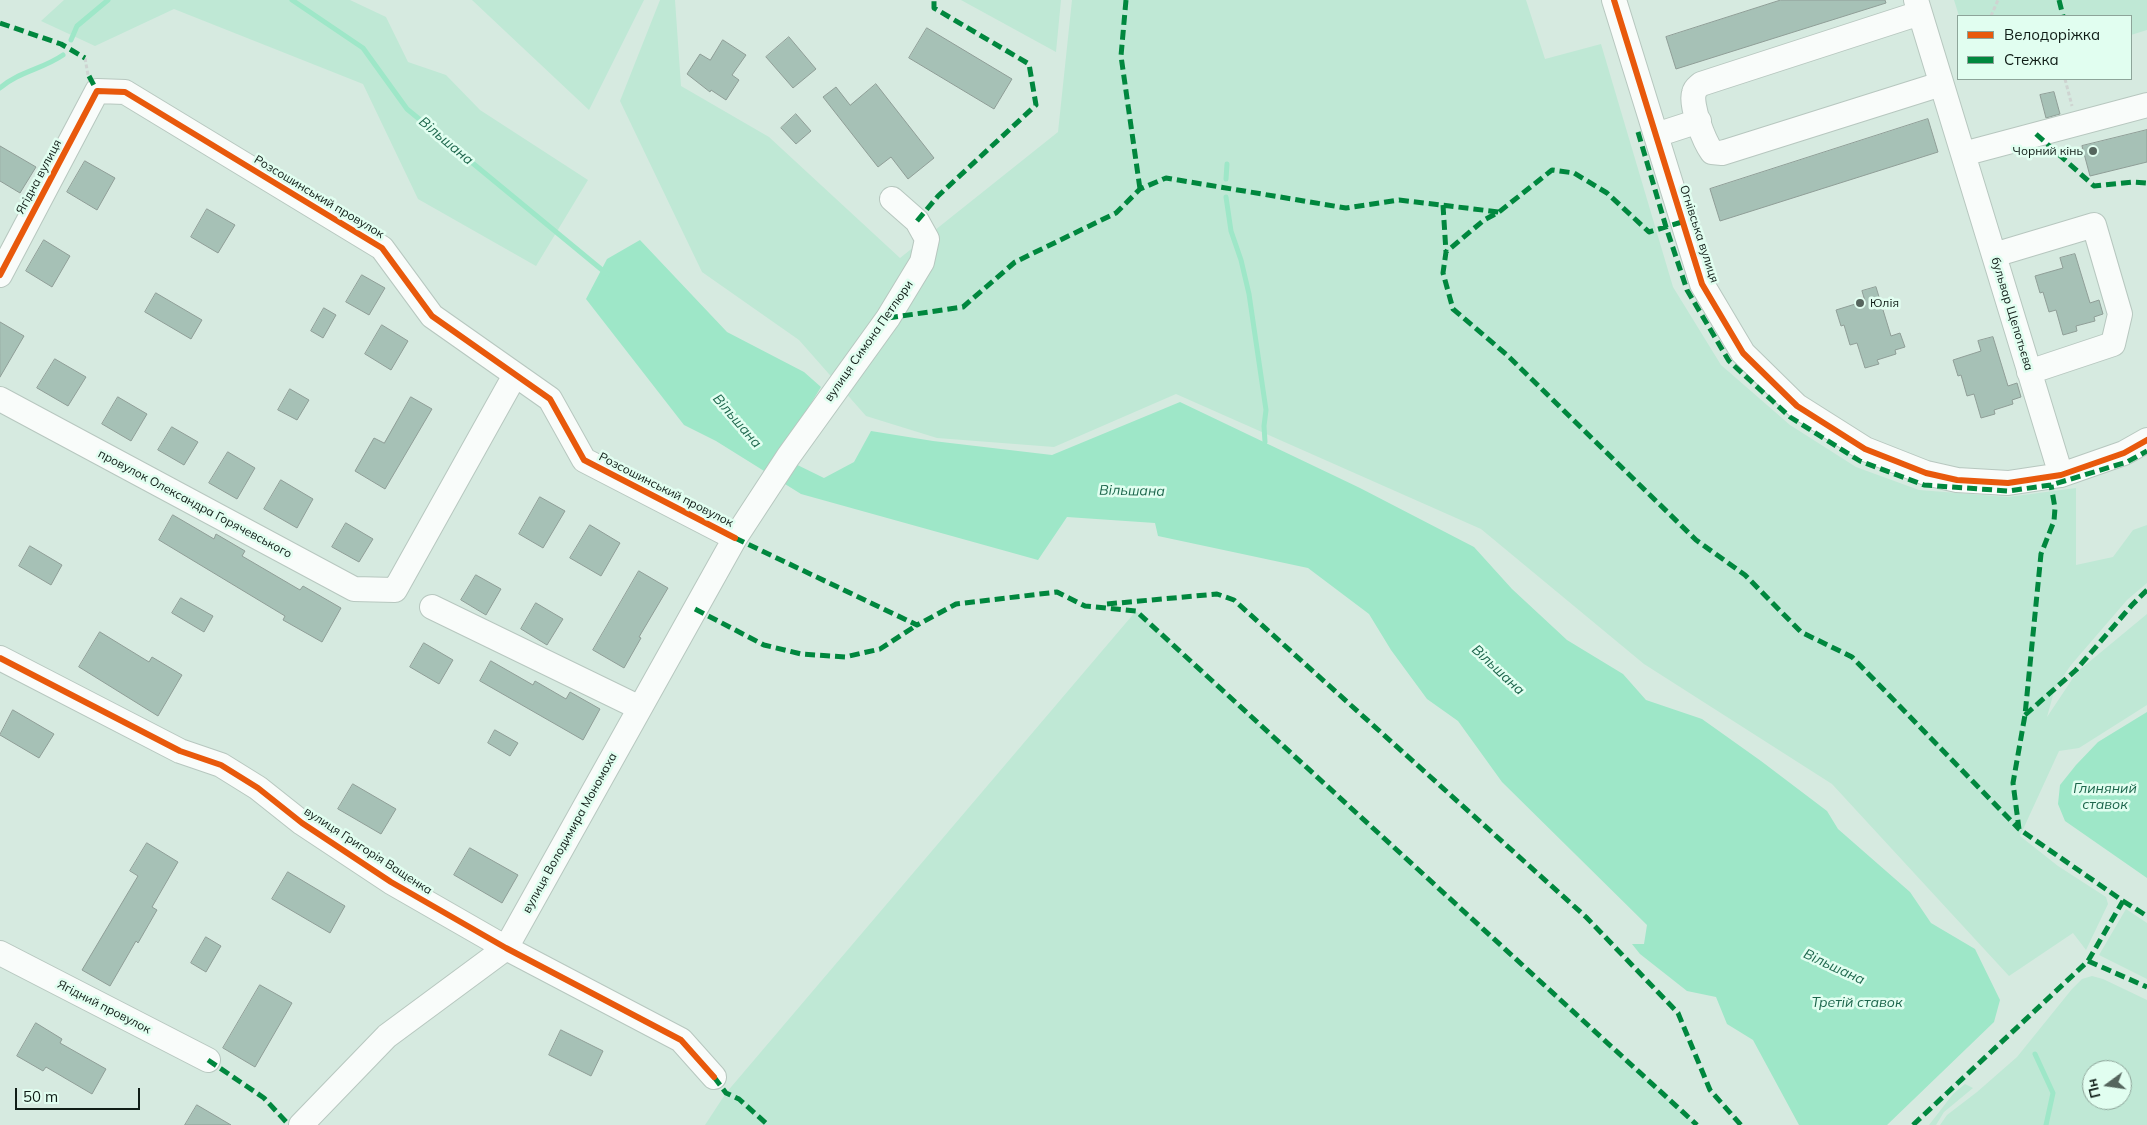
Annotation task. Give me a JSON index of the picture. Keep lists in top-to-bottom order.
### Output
{
  "streets": {
    "street": [
      "Ягідна вулиця",
      "Розсошинський провулок",
      "Огнівська вулиця",
      "бульвар Щепотьєва",
      "вулиця Симона Петлюри",
      "провулок Олександра Горячевського",
      "вулиця Володимира Мономаха",
      "вулиця Григорія Ващенка",
      "Ягідний провулок"
    ]
  },
  "crossings": [
    ["Ягідна вулиця", "Розсошинський провулок"],
    ["Розсошинський провулок", "провулок Олександра Горячевського"],
    ["Розсошинський провулок", "вулиця Володимира Мономаха"],
    ["Огнівська вулиця", "бульвар Щепотьєва"],
    ["вулиця Симона Петлюри", "вулиця Володимира Мономаха"],
    ["вулиця Володимира Мономаха", "вулиця Григорія Ващенка"]
  ],
  "water": ["Вільшана", "Глиняний ставок", "Третій ставок"],
  "places": ["Чорний кінь", "Юлія"],
  "legend": ["Велодоріжка", "Стежка"],
  "scale_bar": "50 m",
  "north": "left"
}
